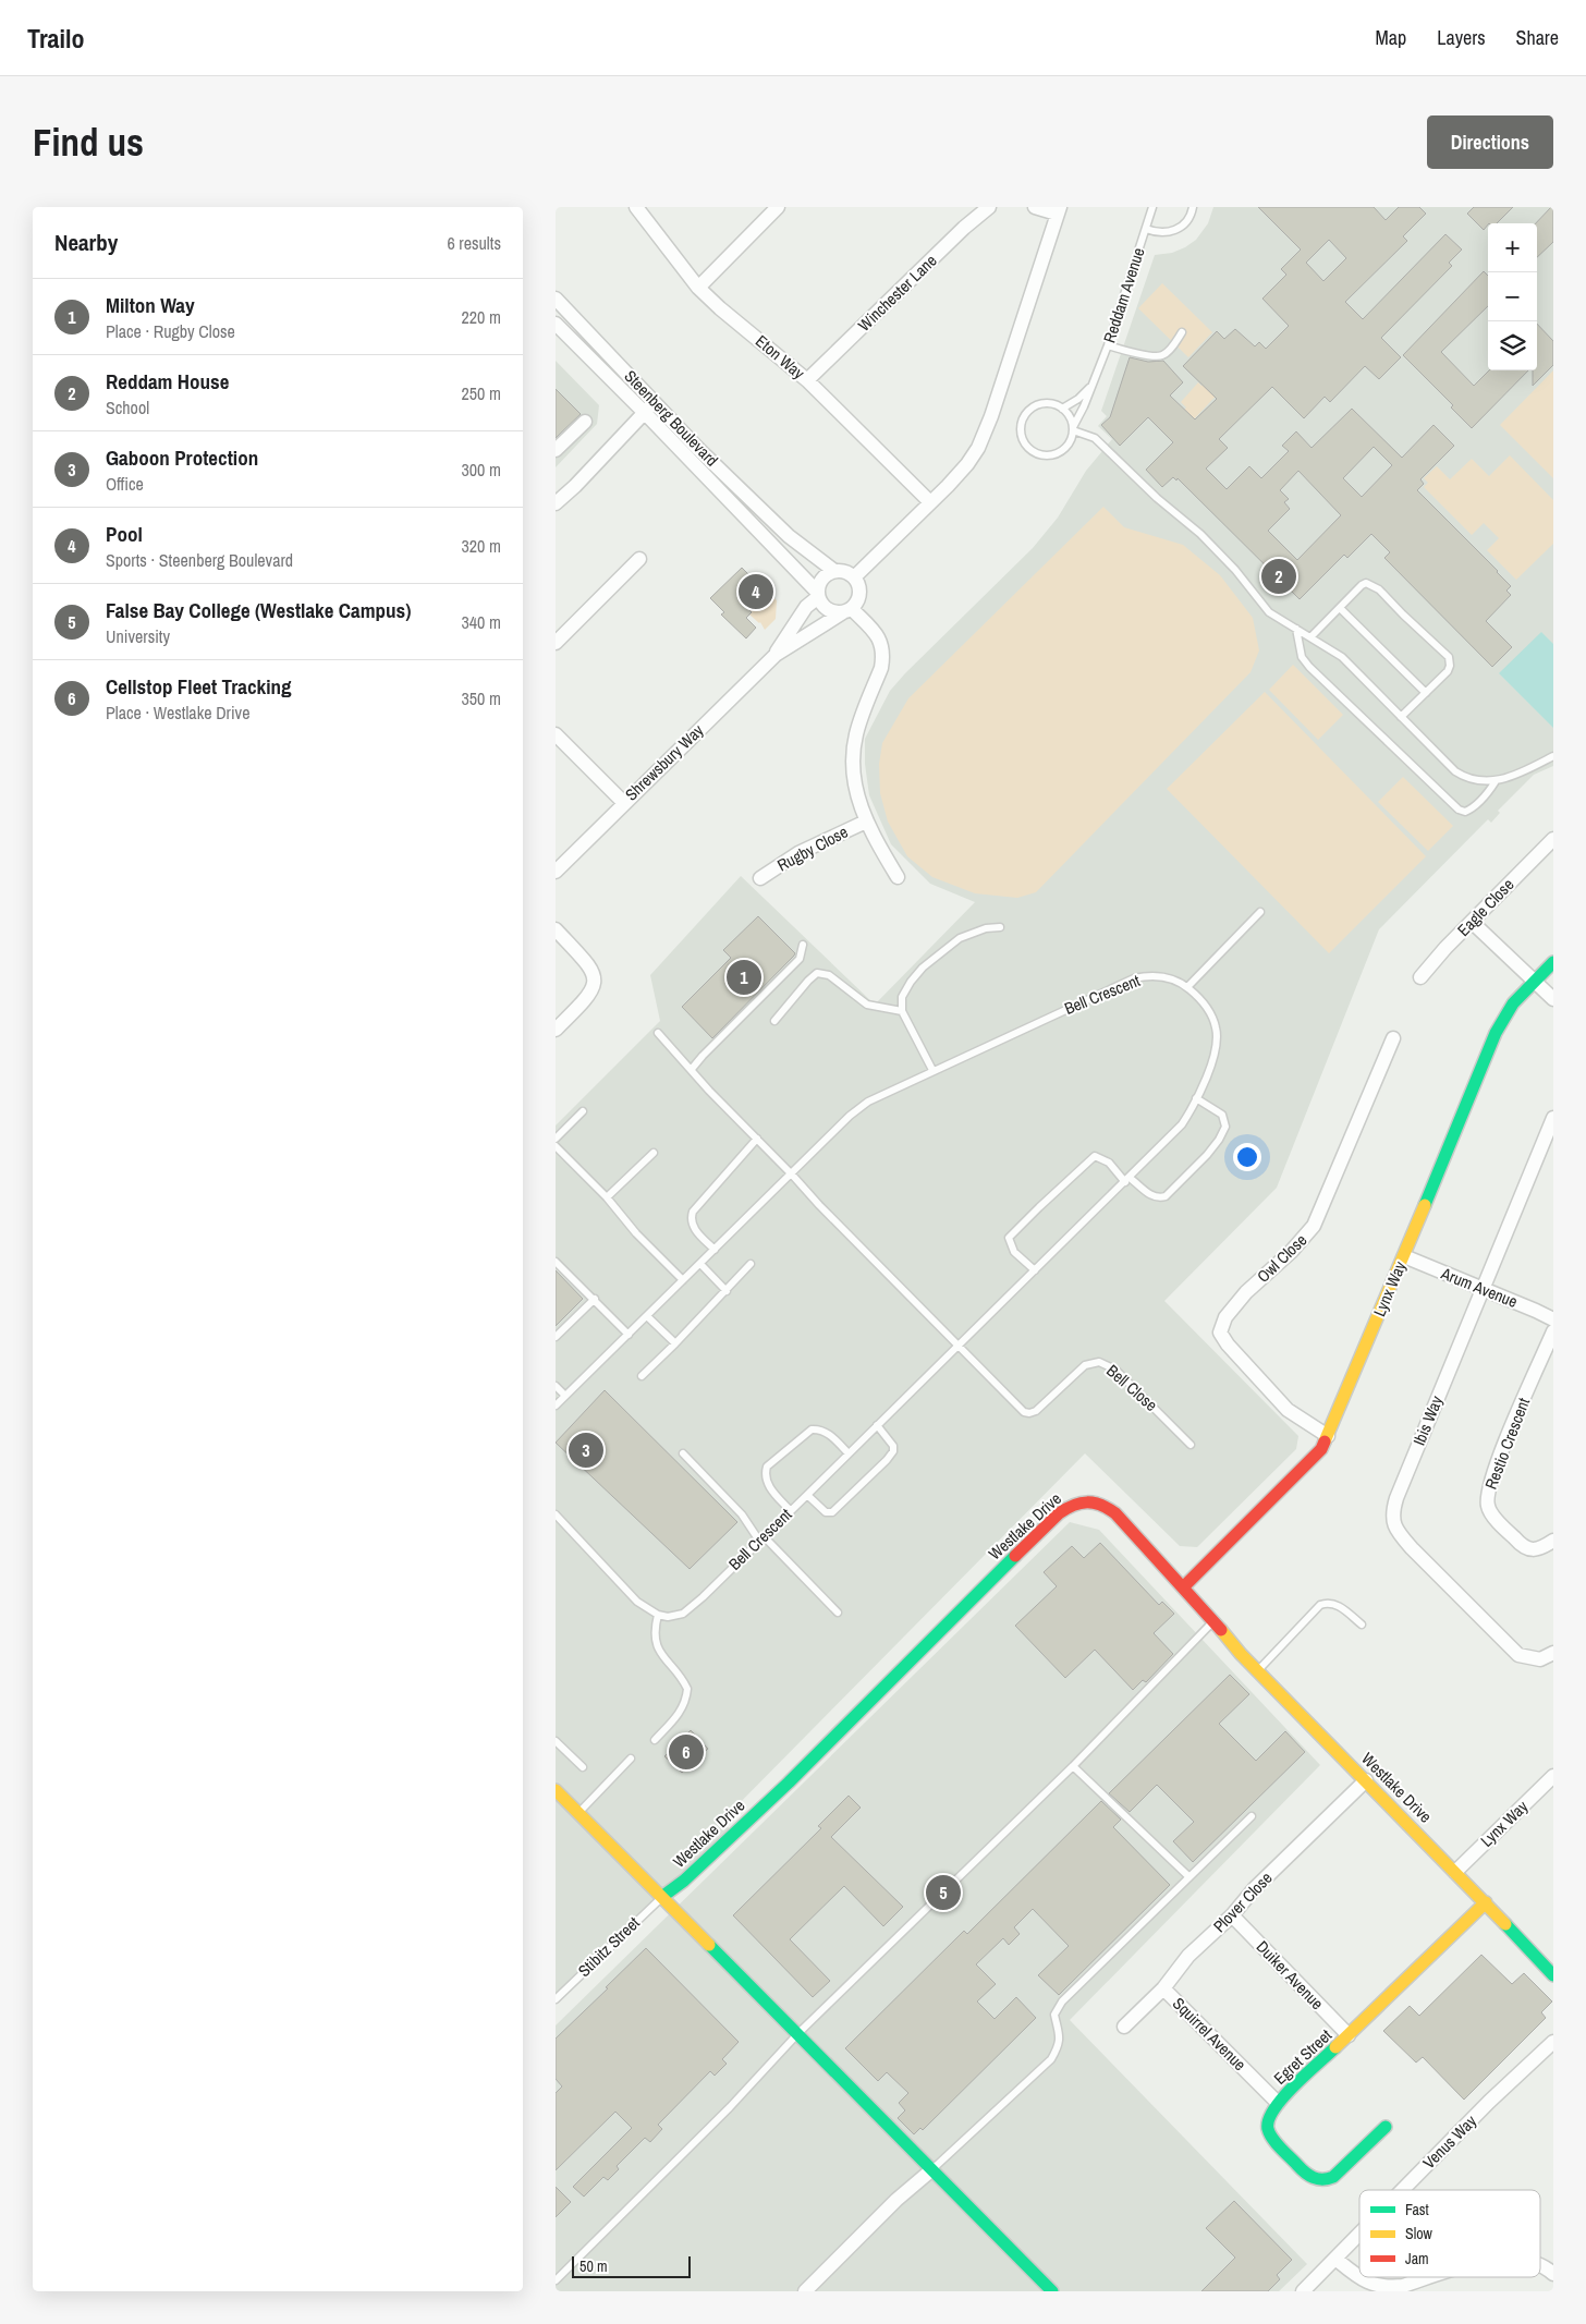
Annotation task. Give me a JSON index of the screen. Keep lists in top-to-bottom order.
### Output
{
  "streets": {
    "street": [
      "Winchester Lane",
      "Eton Way",
      "Steenberg Boulevard",
      "Shrewsbury Way",
      "Rugby Close",
      "Eagle Close",
      "Owl Close",
      "Arum Avenue",
      "Lynx Way",
      "Ibis Way",
      "Restio Crescent",
      "Westlake Drive",
      "Plover Close",
      "Duiker Avenue",
      "Squirrel Avenue",
      "Egret Street",
      "Venus Way"
    ],
    "lane": [
      "Reddam Avenue",
      "Bell Crescent",
      "Bell Close",
      "Stibitz Street"
    ]
  },
  "crossings": [
    ["Winchester Lane", "Eton Way"],
    ["Steenberg Boulevard", "Rugby Close"],
    ["Bell Crescent", "Bell Close"],
    ["Owl Close", "Lynx Way"],
    ["Arum Avenue", "Lynx Way"],
    ["Arum Avenue", "Ibis Way"],
    ["Lynx Way", "Westlake Drive"],
    ["Westlake Drive", "Plover Close"],
    ["Westlake Drive", "Stibitz Street"],
    ["Westlake Drive", "Egret Street"],
    ["Plover Close", "Duiker Avenue"],
    ["Plover Close", "Squirrel Avenue"],
    ["Duiker Avenue", "Egret Street"],
    ["Squirrel Avenue", "Egret Street"]
  ],
  "legend": ["Fast", "Slow", "Jam"],
  "scale_bar": "50 m",
  "page": {
    "header": "Trailo",
    "nav": ["Map", "Layers", "Share"],
    "buttons": "Directions",
    "title": "Find us",
    "heading": ["Nearby", "6 results"],
    "map_buttons": ["+", "−"],
    "list": [
      {
        "mark": "1",
        "name": "Milton Way",
        "note": "Place · Rugby Close",
        "value": "220 m"
      },
      {
        "mark": "2",
        "name": "Reddam House",
        "note": "School",
        "value": "250 m"
      },
      {
        "mark": "3",
        "name": "Gaboon Protection",
        "note": "Office",
        "value": "300 m"
      },
      {
        "mark": "4",
        "name": "Pool",
        "note": "Sports · Steenberg Boulevard",
        "value": "320 m"
      },
      {
        "mark": "5",
        "name": "False Bay College (Westlake Campus)",
        "note": "University",
        "value": "340 m"
      },
      {
        "mark": "6",
        "name": "Cellstop Fleet Tracking",
        "note": "Place · Westlake Drive",
        "value": "350 m"
      }
    ],
    "pins": [
      "2",
      "4",
      "1",
      "3",
      "6",
      "5"
    ],
    "scale": "50 m"
  }
}
